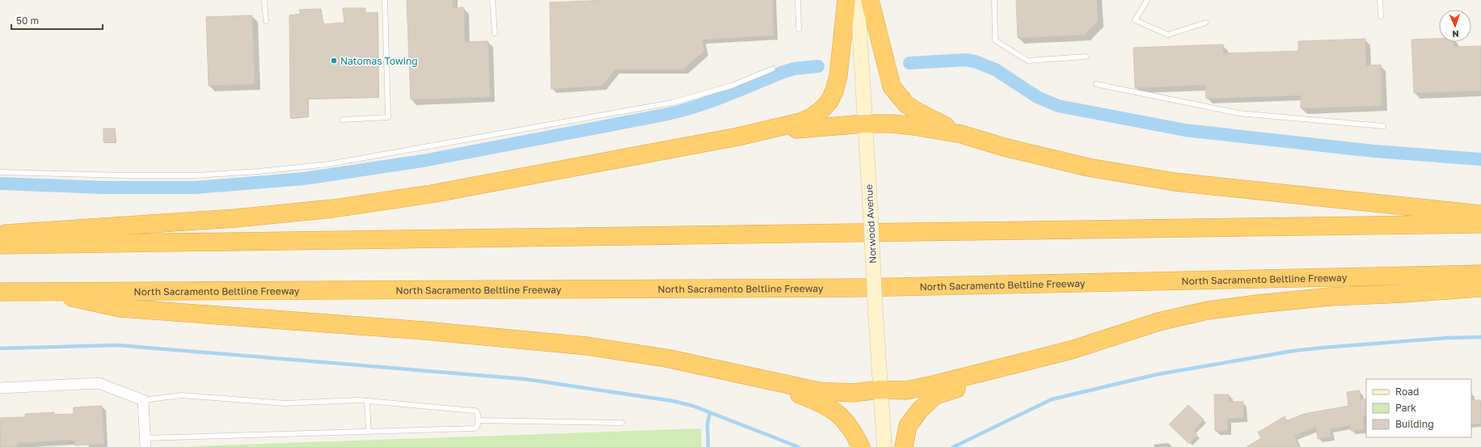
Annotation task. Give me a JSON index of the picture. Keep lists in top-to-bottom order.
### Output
{
  "streets": {
    "highway": ["North Sacramento Beltline Freeway"],
    "main road": ["Norwood Avenue"]
  },
  "places": ["Natomas Towing"],
  "legend": ["Road", "Park", "Building"],
  "scale_bar": "50 m",
  "north": "bottom"
}
